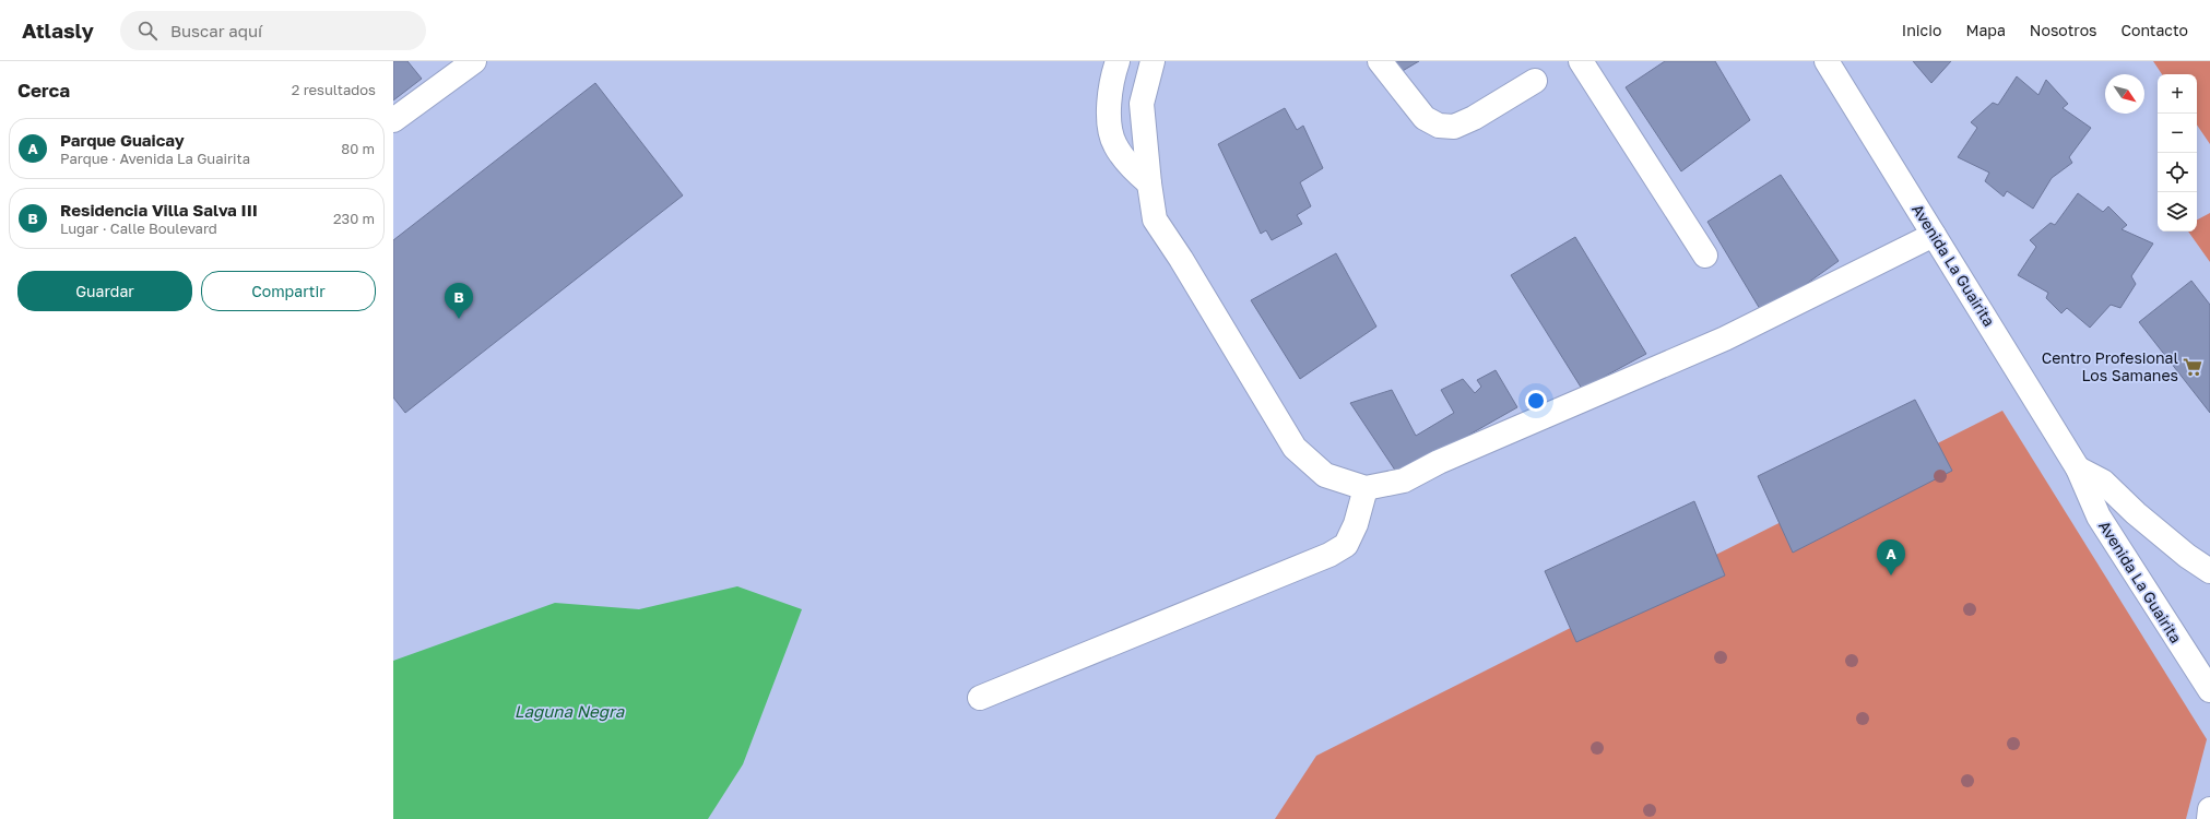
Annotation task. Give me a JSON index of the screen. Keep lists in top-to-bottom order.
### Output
{
  "streets": {
    "street": ["Avenida La Guairita"]
  },
  "water": ["Laguna Negra"],
  "places": {
    "supermarket": ["Centro Profesional Los Samanes"]
  },
  "north": "bottom right",
  "page": {
    "header": "Atlasly",
    "search": "Buscar aquí",
    "nav": [
      "Inicio",
      "Mapa",
      "Nosotros",
      "Contacto"
    ],
    "heading": ["Cerca", "2 resultados"],
    "map_buttons": ["+", "−"],
    "list": [
      {
        "mark": "A",
        "name": "Parque Guaicay",
        "note": "Parque · Avenida La Guairita",
        "value": "80 m"
      },
      {
        "mark": "B",
        "name": "Residencia Villa Salva III",
        "note": "Lugar · Calle Boulevard",
        "value": "230 m"
      }
    ],
    "buttons": ["Guardar", "Compartir"],
    "pins": ["B", "A"]
  }
}
